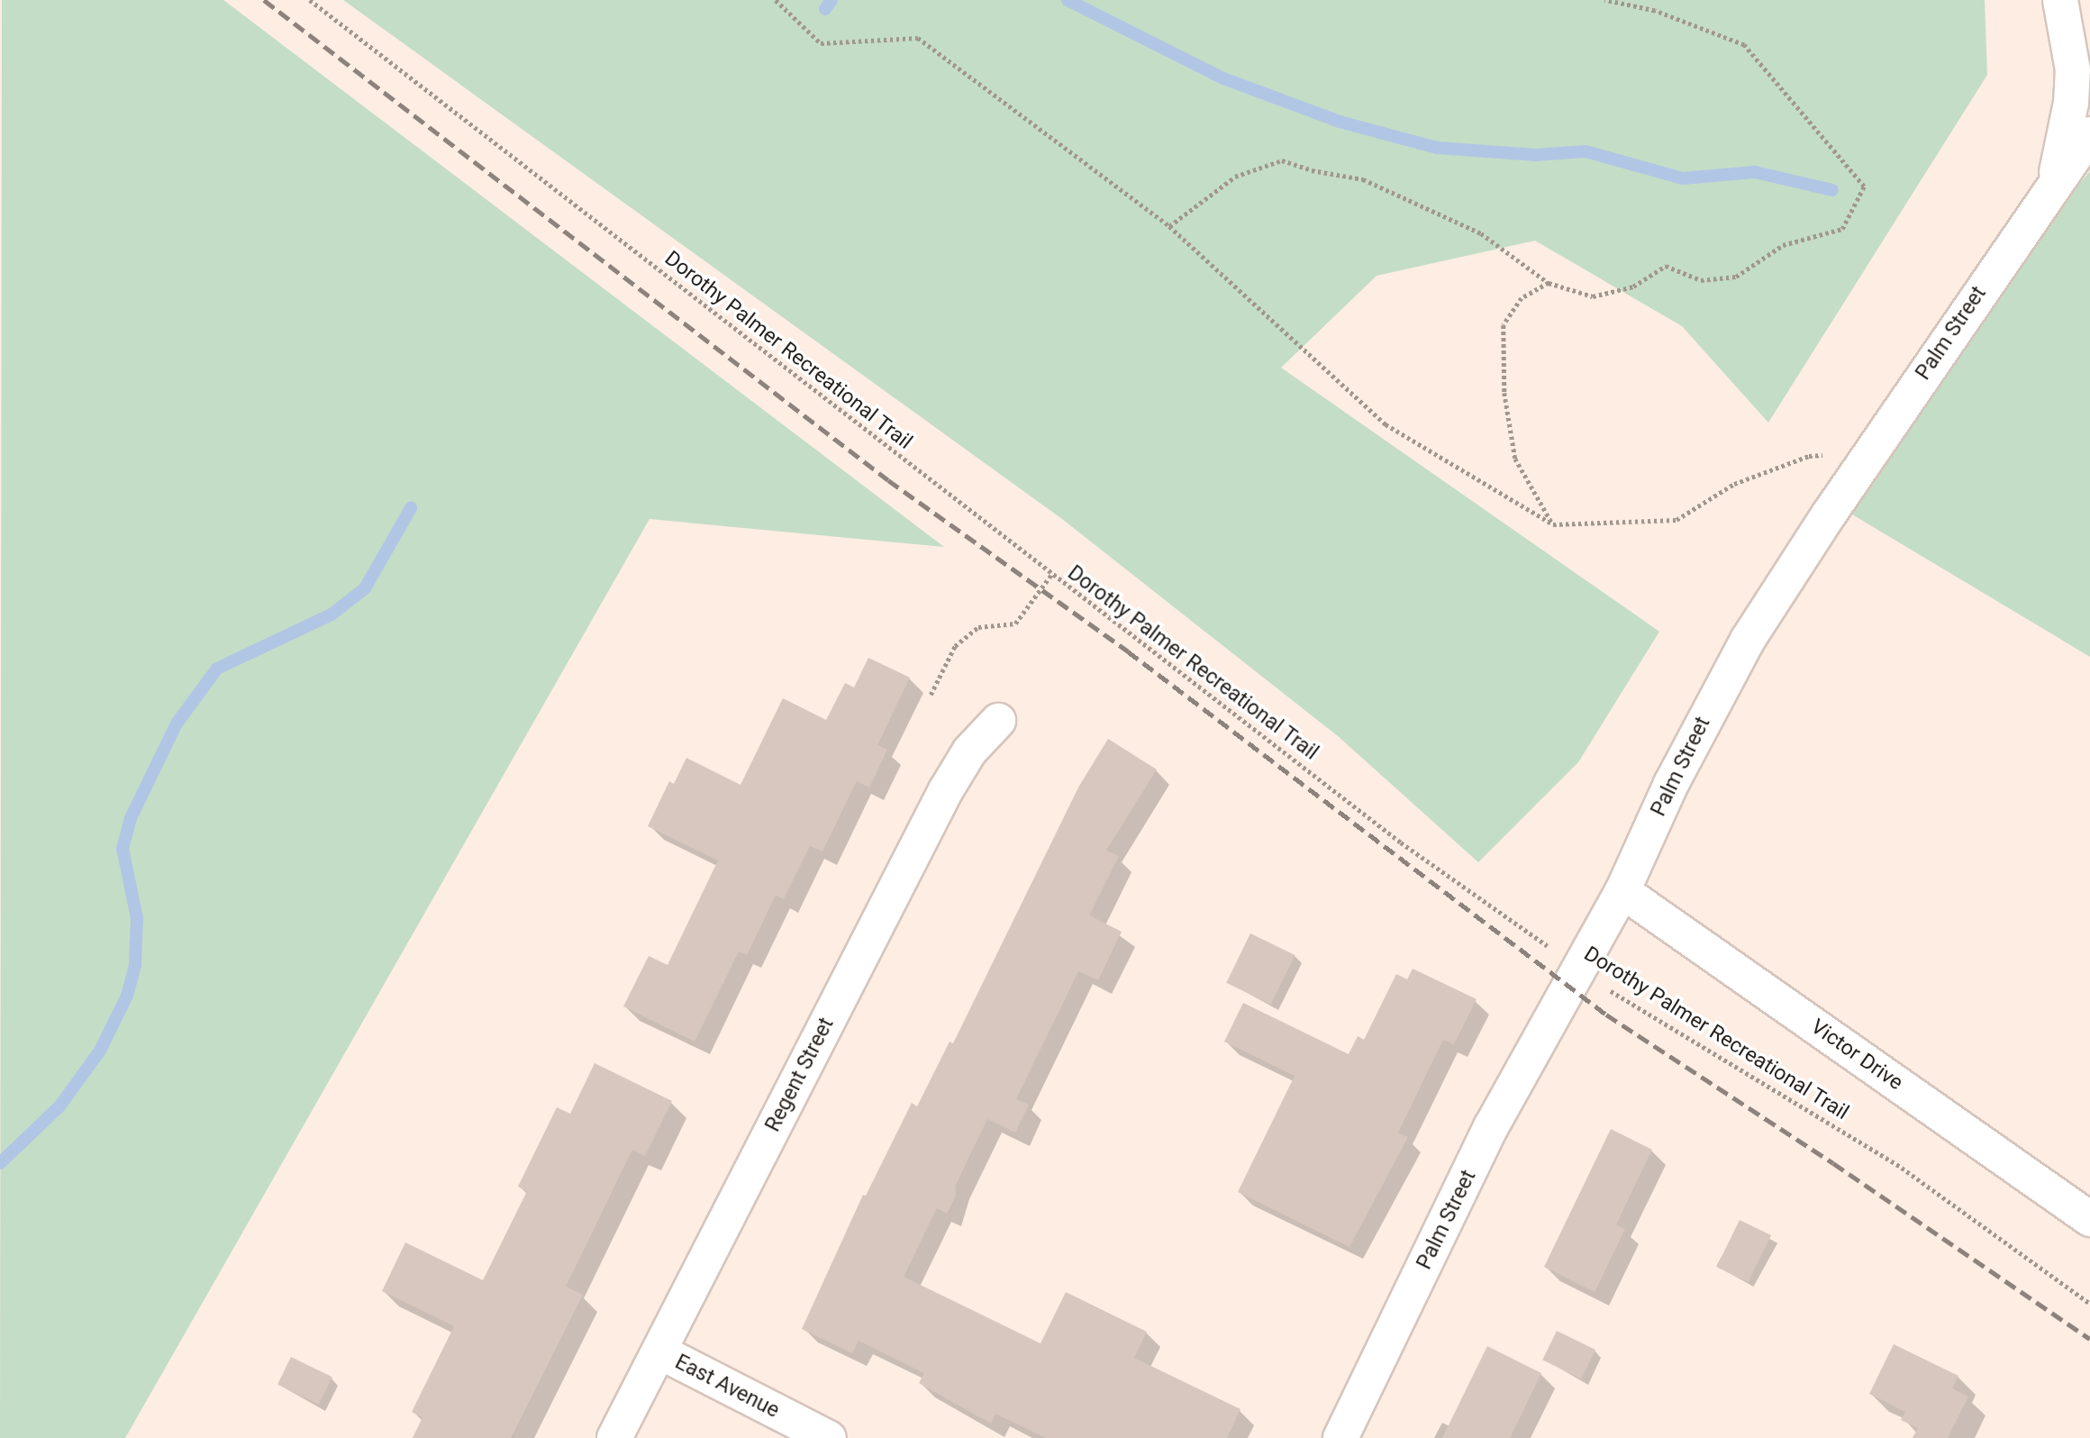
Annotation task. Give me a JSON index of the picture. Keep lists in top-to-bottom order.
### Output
{
  "streets": {
    "street": [
      "Palm Street",
      "Victor Drive",
      "Regent Street",
      "East Avenue"
    ],
    "path": ["Dorothy Palmer Recreational Trail"]
  },
  "crossings": [
    ["Palm Street", "Dorothy Palmer Recreational Trail"],
    ["Palm Street", "Victor Drive"],
    ["Regent Street", "East Avenue"]
  ]
}
